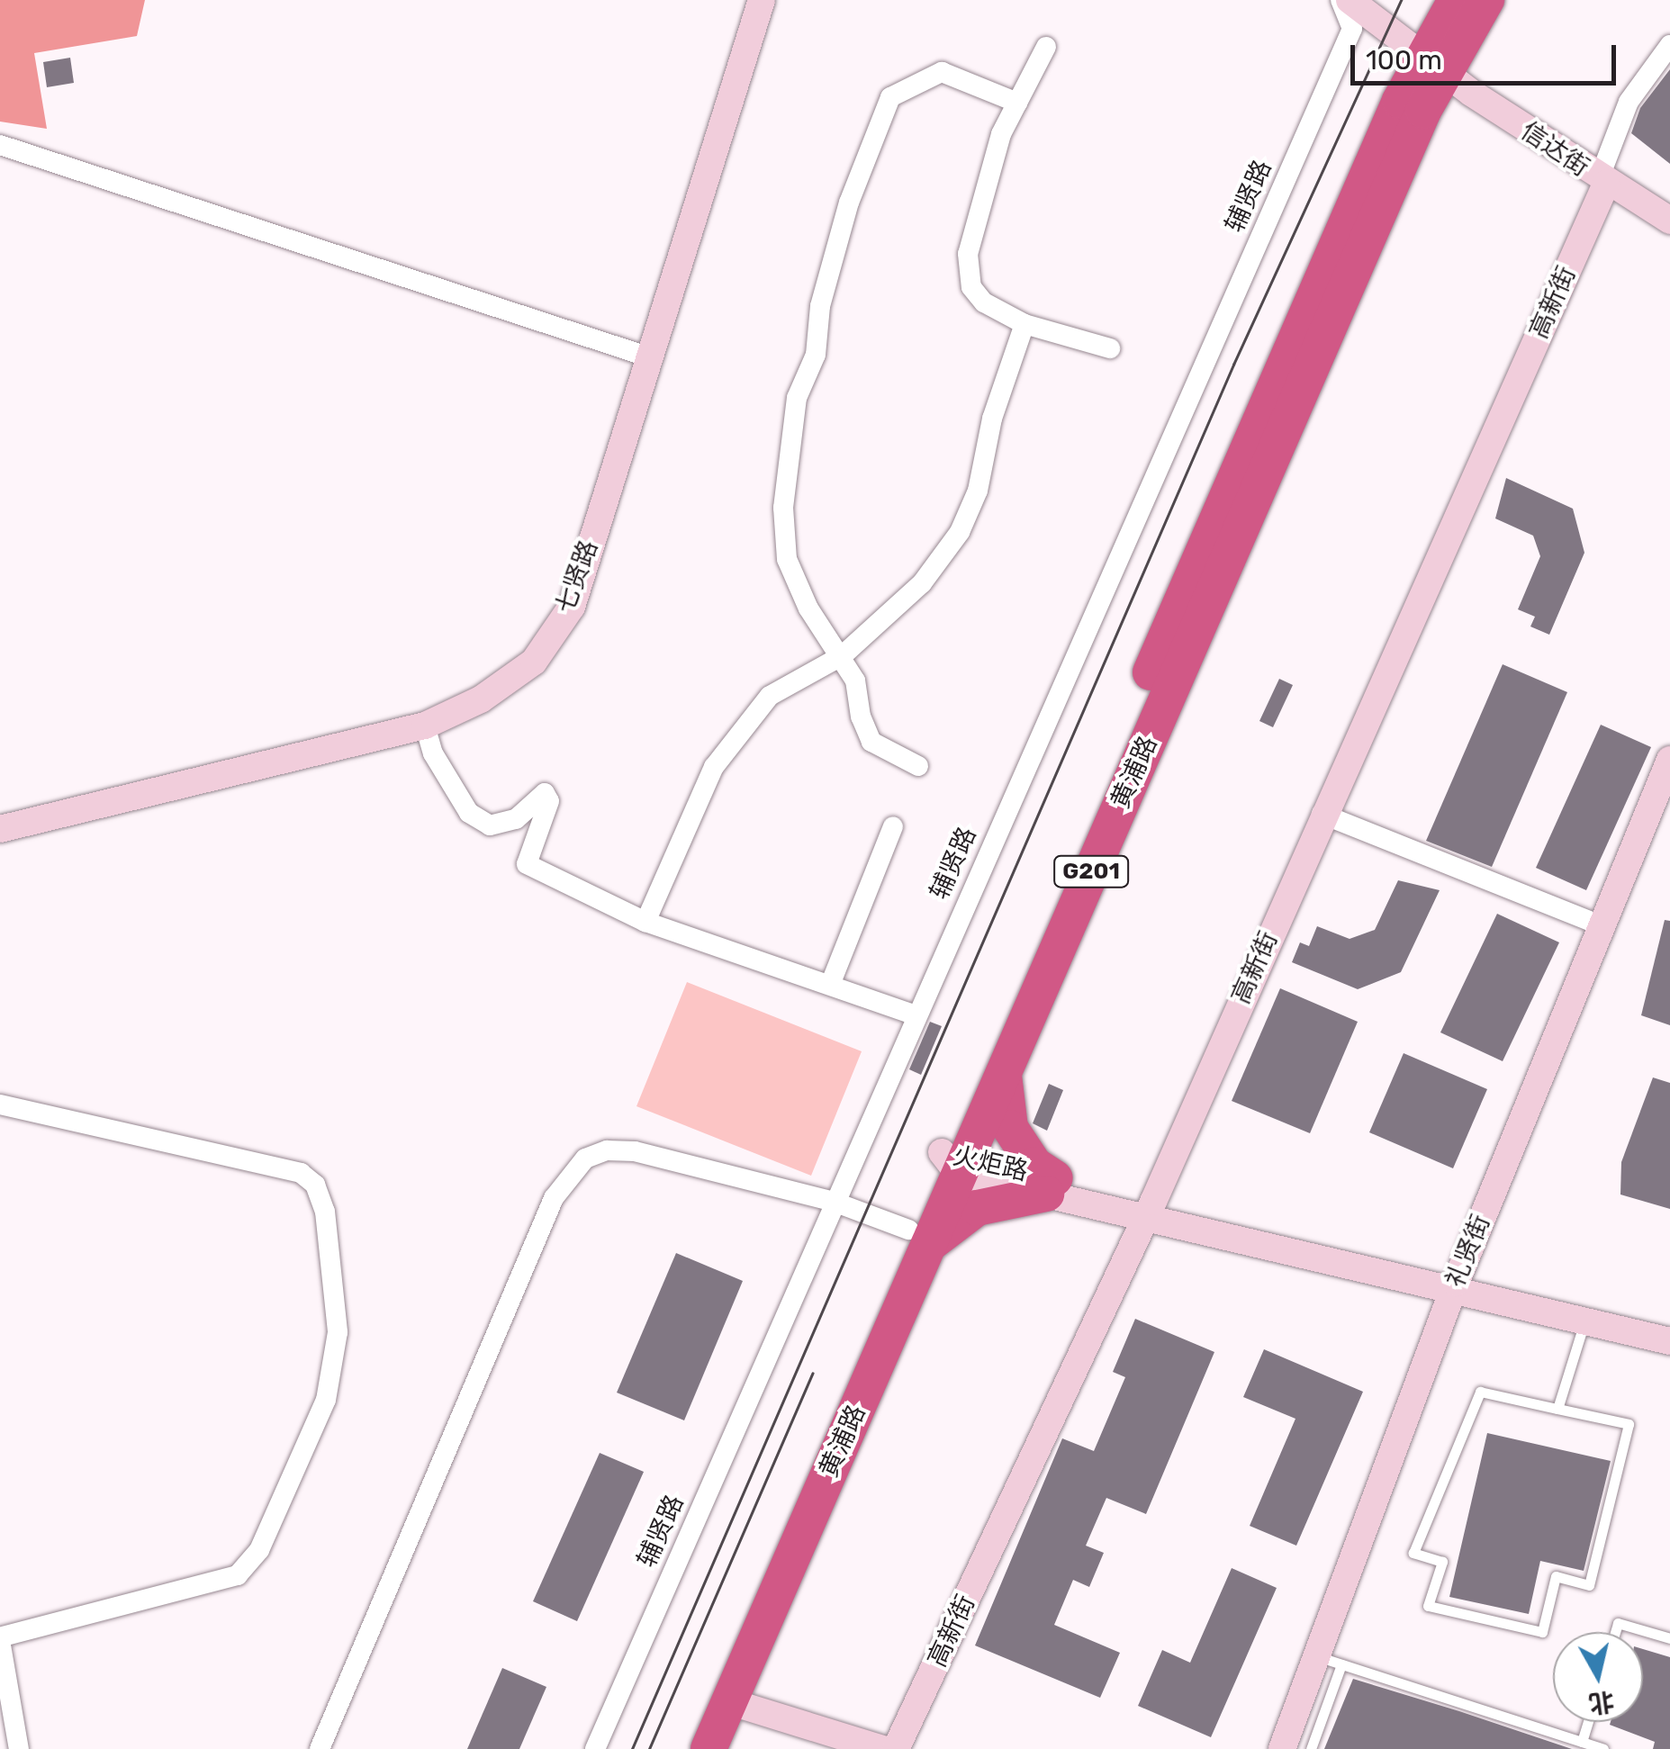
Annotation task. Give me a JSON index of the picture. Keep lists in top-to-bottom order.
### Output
{
  "streets": {
    "highway": ["黄浦路", "G201"],
    "street": [
      "信达街",
      "辅贤路",
      "高新街",
      "七贤路",
      "火炬路",
      "礼贤街"
    ]
  },
  "crossings": [
    ["信达街", "高新街"],
    ["信达街", "黄浦路"],
    ["高新街", "火炬路"],
    ["黄浦路", "火炬路"],
    ["火炬路", "礼贤街"]
  ],
  "scale_bar": "100 m",
  "north": "bottom"
}
